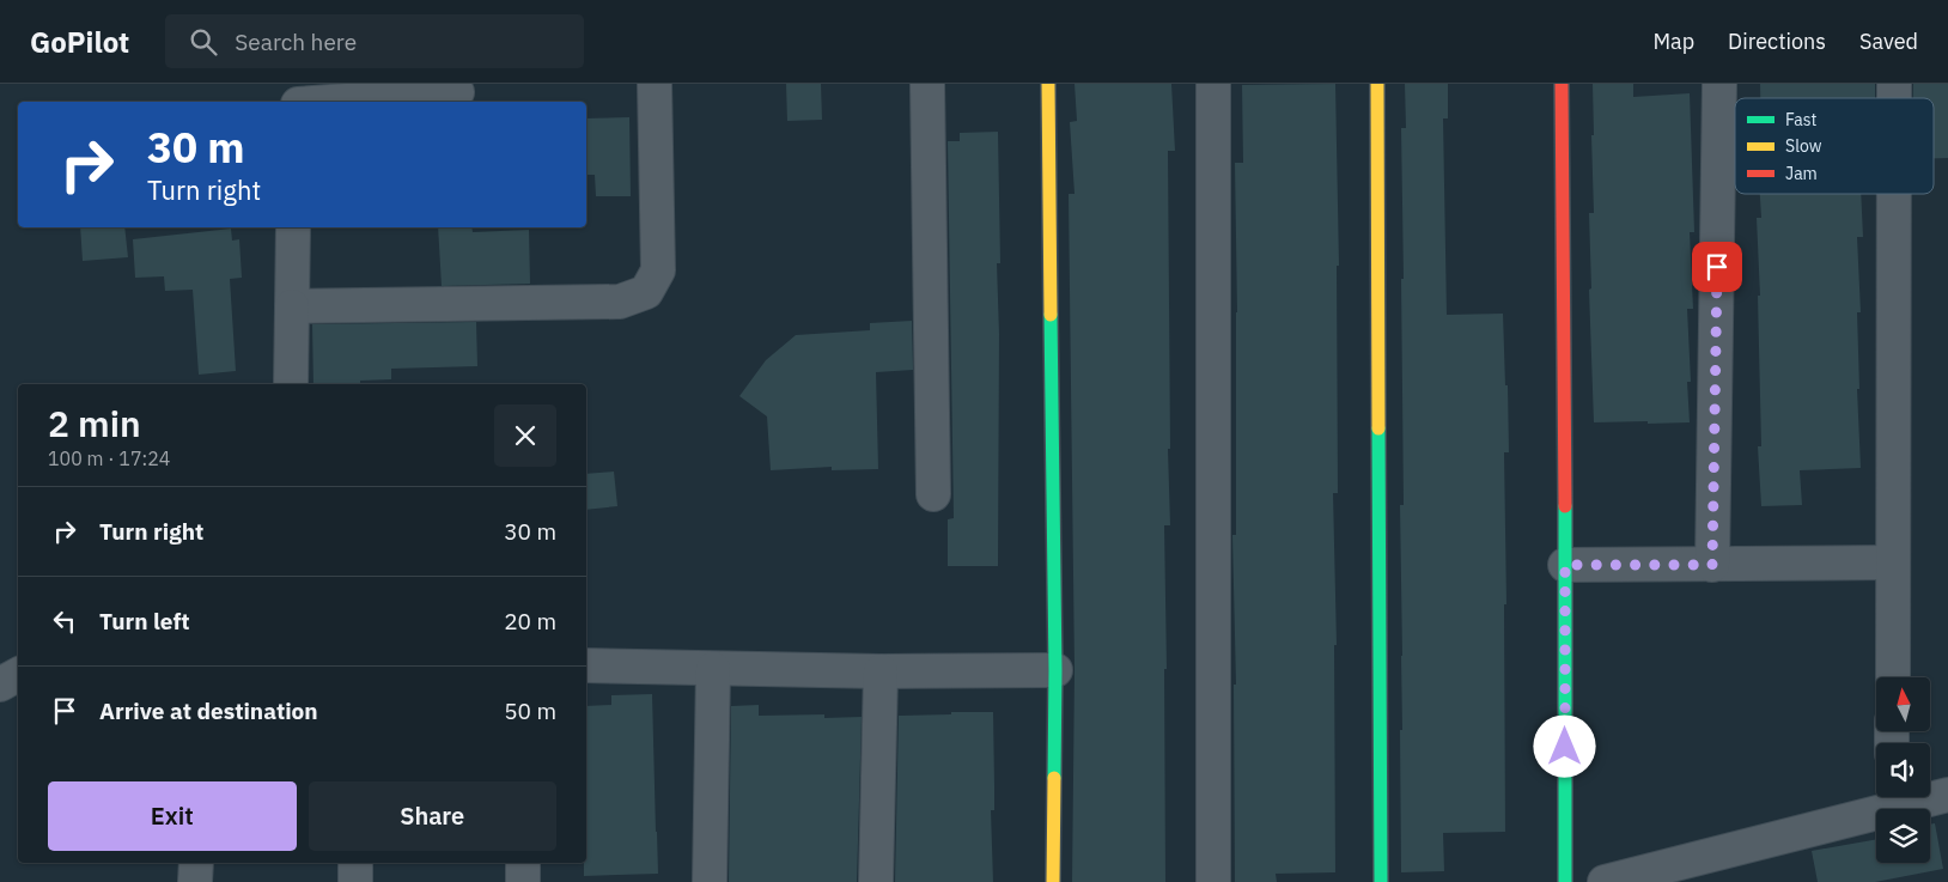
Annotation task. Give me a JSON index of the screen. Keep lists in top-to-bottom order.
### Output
{
  "legend": ["Fast", "Slow", "Jam"],
  "north": "top",
  "page": {
    "header": "GoPilot",
    "search": "Search here",
    "nav": ["Map", "Directions", "Saved"],
    "turn": ["30 m", "Turn right"],
    "heading": ["2 min", "100 m · 17:24"],
    "list": [
      {
        "name": "Turn right",
        "value": "30 m"
      },
      {
        "name": "Turn left",
        "value": "20 m"
      },
      {
        "name": "Arrive at destination",
        "value": "50 m"
      }
    ],
    "buttons": ["Exit", "Share"]
  }
}
